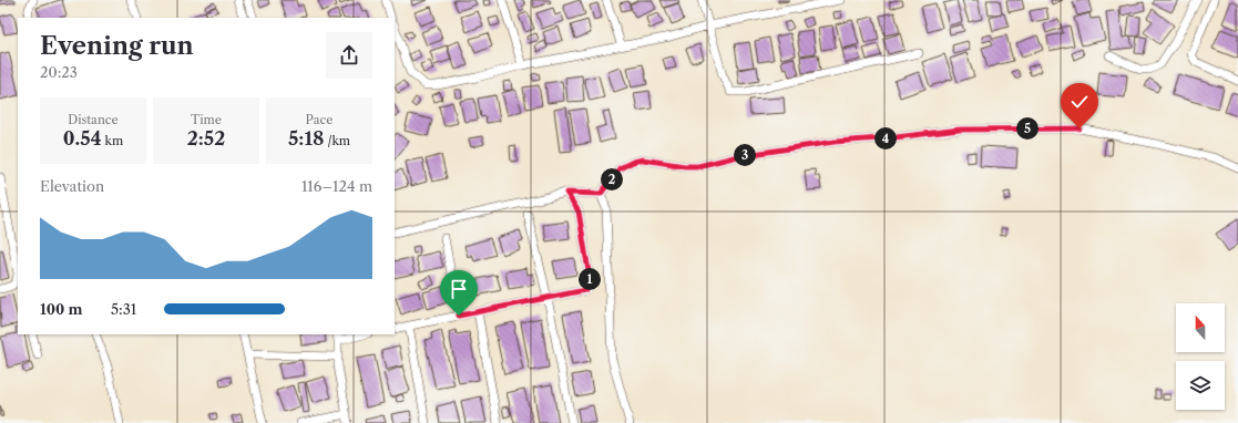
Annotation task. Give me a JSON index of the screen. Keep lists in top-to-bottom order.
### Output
{
  "north": "top",
  "page": {
    "heading": ["Evening run", "20:23"],
    "stats": [
      ["Distance", "0.54 km"],
      ["Time", "2:52"],
      ["Pace", "5:18 /km"]
    ],
    "pins": [
      "5",
      "4",
      "3",
      "2",
      "1"
    ],
    "chart": ["Elevation", "116–124 m"],
    "list": [
      {
        "name": "100 m",
        "note": "5:31"
      }
    ]
  }
}
